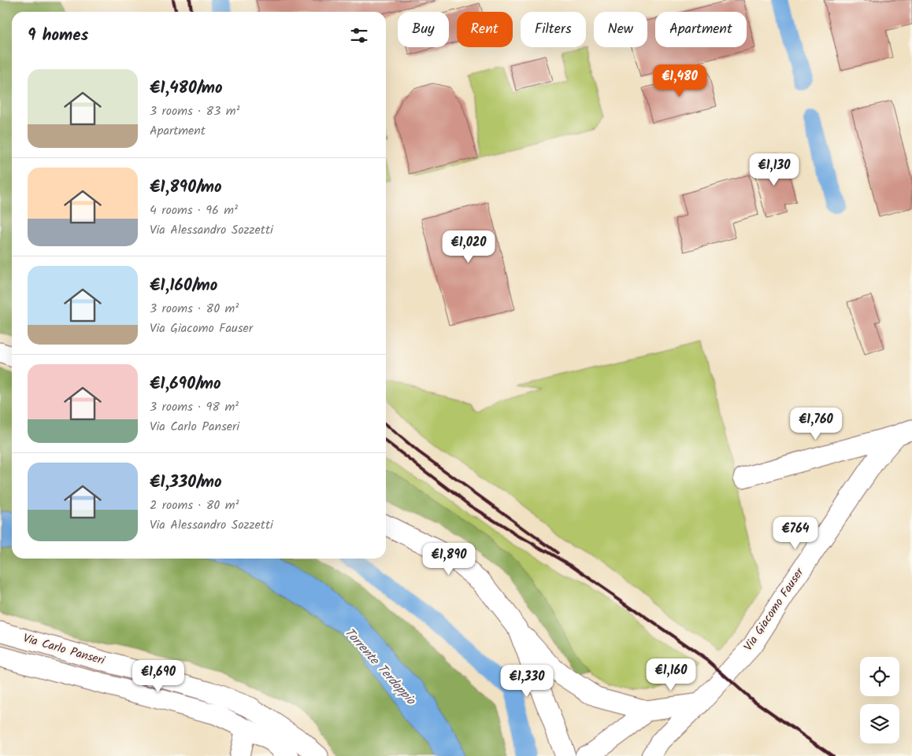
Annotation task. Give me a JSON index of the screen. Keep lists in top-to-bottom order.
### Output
{
  "streets": {
    "street": ["Via Giacomo Fauser", "Via Carlo Panseri"]
  },
  "water": ["Torrente Terdoppio"],
  "page": {
    "chip": [
      "Buy",
      "Rent",
      "Filters",
      "New",
      "Apartment"
    ],
    "heading": "9 homes",
    "list": [
      {
        "name": "€1,480/mo",
        "note": "3 rooms · 83 m² · Apartment"
      },
      {
        "name": "€1,890/mo",
        "note": "4 rooms · 96 m² · Via Alessandro Sozzetti"
      },
      {
        "name": "€1,160/mo",
        "note": "3 rooms · 80 m² · Via Giacomo Fauser"
      },
      {
        "name": "€1,690/mo",
        "note": "3 rooms · 98 m² · Via Carlo Panseri"
      },
      {
        "name": "€1,330/mo",
        "note": "2 rooms · 80 m² · Via Alessandro Sozzetti"
      }
    ],
    "price": [
      "€1,480",
      "€1,130",
      "€1,020",
      "€1,760",
      "€764",
      "€1,890",
      "€1,160",
      "€1,690",
      "€1,330"
    ]
  }
}
